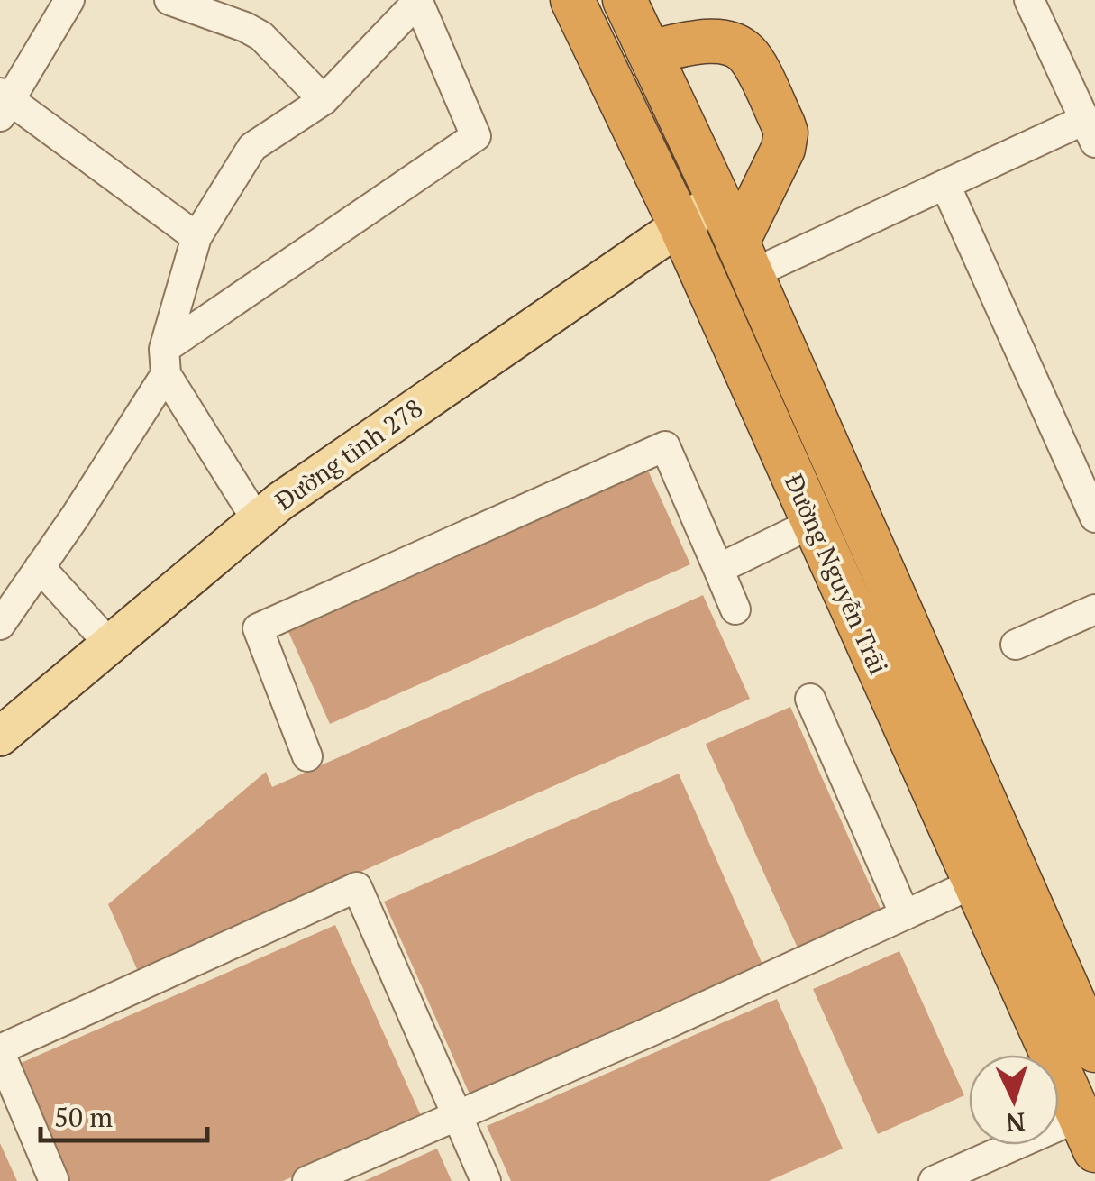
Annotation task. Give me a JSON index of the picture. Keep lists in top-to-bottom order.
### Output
{
  "streets": {
    "highway": ["Đường Nguyễn Trãi"],
    "main road": ["Đường tỉnh 278"]
  },
  "crossings": [
    ["Đường tỉnh 278", "Đường Nguyễn Trãi"]
  ],
  "scale_bar": "50 m",
  "north": "bottom"
}
